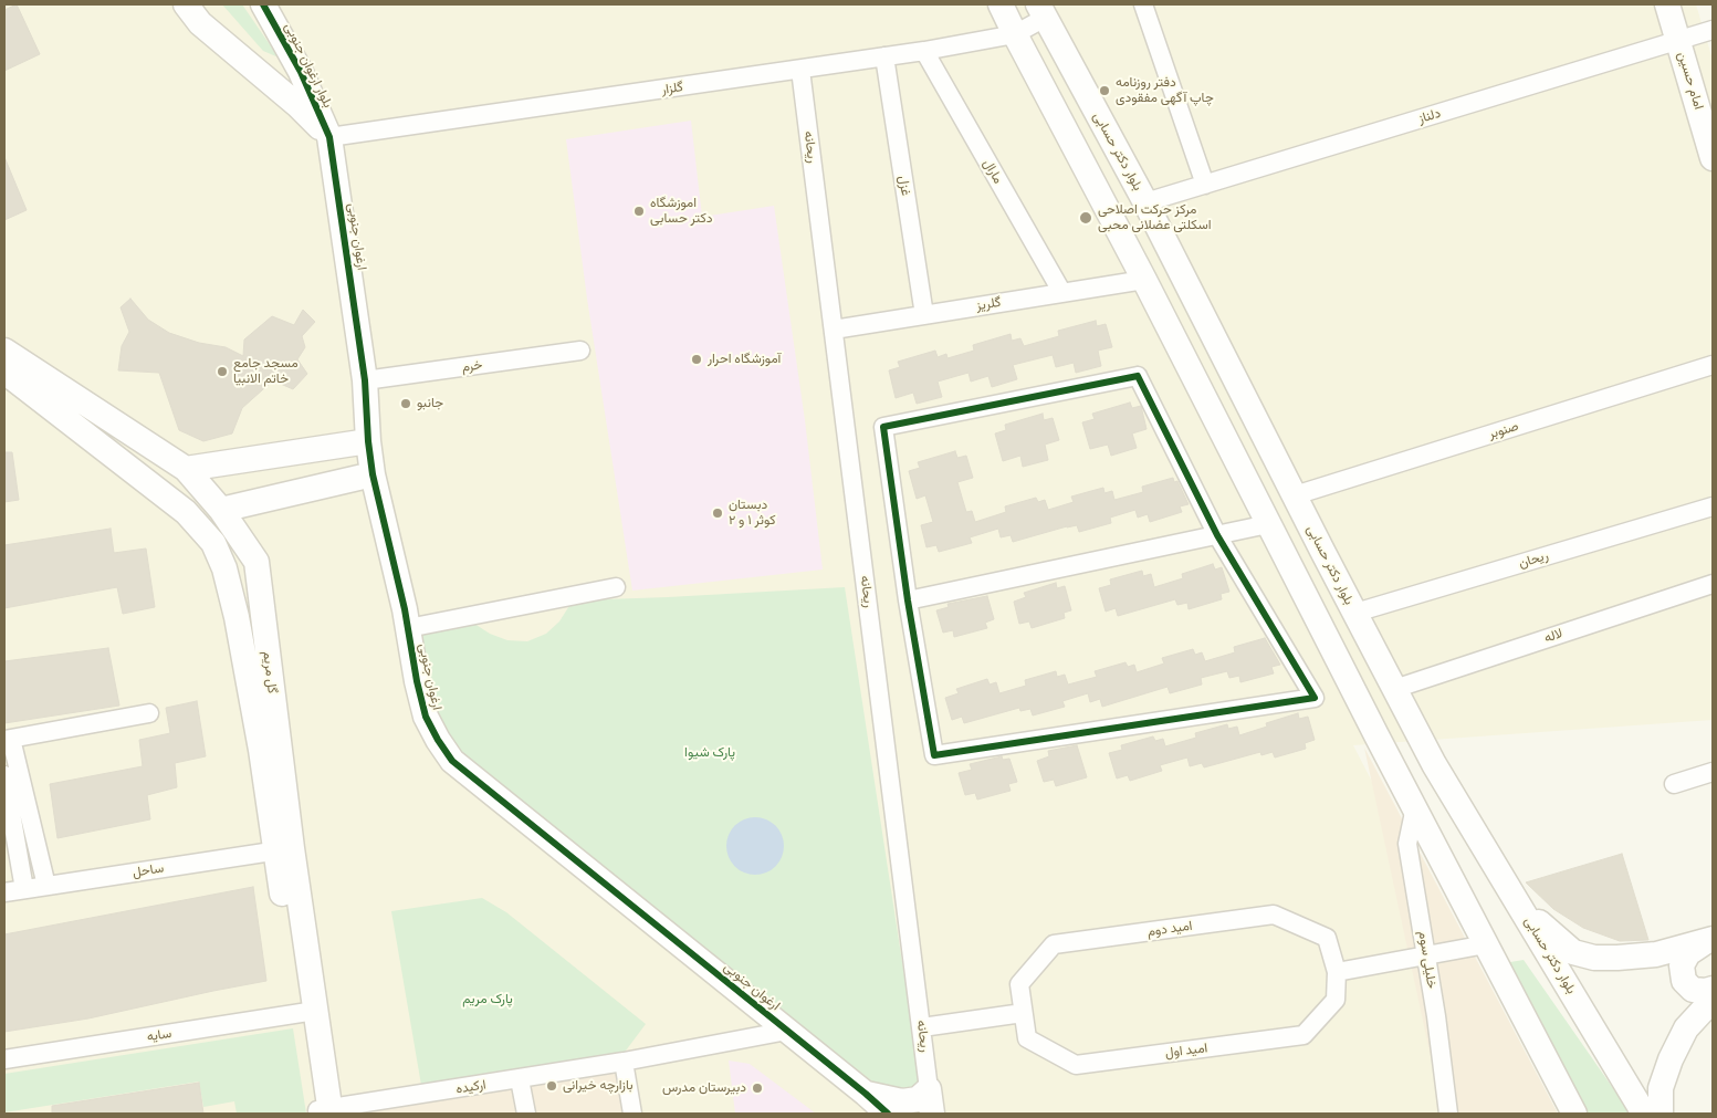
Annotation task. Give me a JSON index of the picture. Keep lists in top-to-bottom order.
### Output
{
  "streets": {
    "street": [
      "بلوار ارغوان جنوبی",
      "امام حسین",
      "گلزار",
      "دلناز",
      "ریحانه",
      "بلوار دکتر حسابی",
      "مارال",
      "غزل",
      "ارغوان جنوبی",
      "گلریز",
      "خرم",
      "صنوبر",
      "ریحان",
      "لاله",
      "گل مریم",
      "ساحل",
      "امید دوم",
      "خلیلی سوم",
      "سایه",
      "امید اول",
      "ارکیده"
    ]
  },
  "crossings": [
    ["بلوار ارغوان جنوبی", "گلزار"],
    ["بلوار ارغوان جنوبی", "ارغوان جنوبی"],
    ["امام حسین", "دلناز"],
    ["گلزار", "ریحانه"],
    ["گلزار", "بلوار دکتر حسابی"],
    ["گلزار", "مارال"],
    ["گلزار", "غزل"],
    ["گلزار", "ارغوان جنوبی"],
    ["دلناز", "بلوار دکتر حسابی"],
    ["ریحانه", "گلریز"],
    ["بلوار دکتر حسابی", "صنوبر"],
    ["بلوار دکتر حسابی", "ریحان"],
    ["بلوار دکتر حسابی", "لاله"],
    ["مارال", "گلریز"],
    ["غزل", "گلریز"],
    ["ارغوان جنوبی", "خرم"],
    ["ارغوان جنوبی", "ارکیده"],
    ["گل مریم", "ساحل"],
    ["گل مریم", "سایه"],
    ["گل مریم", "ارکیده"],
    ["امید دوم", "امید اول"]
  ],
  "parks": ["پارک شیوا", "پارک مریم"],
  "places": [
    "دفتر روزنامه چاپ آگهی مفقودی",
    "اموزشگاه دکتر حسابی",
    "مرکز حرکت اصلاحی اسکلتی عضلانی محبی",
    "آموزشگاه احرار",
    "مسجد جامع خاتم الانبیا",
    "جانبو",
    "دبستان کوثر ۱ و ۲",
    "بازارچه خیرانی",
    "دبیرستان مدرس"
  ]
}
